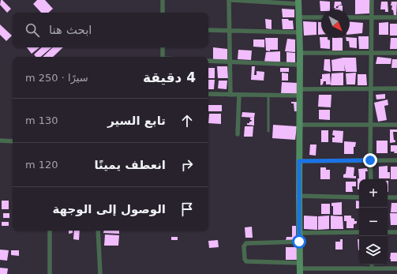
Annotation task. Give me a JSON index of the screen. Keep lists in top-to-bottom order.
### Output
{
  "north": "bottom right",
  "page": {
    "search": "ابحث هنا",
    "heading": ["4 دقيقة", "سيرًا · 250 m"],
    "list": [
      ["تابع السير", "130 m"],
      ["انعطف يمينًا", "120 m"],
      "الوصول إلى الوجهة"
    ],
    "map_buttons": ["+", "−"]
  }
}
